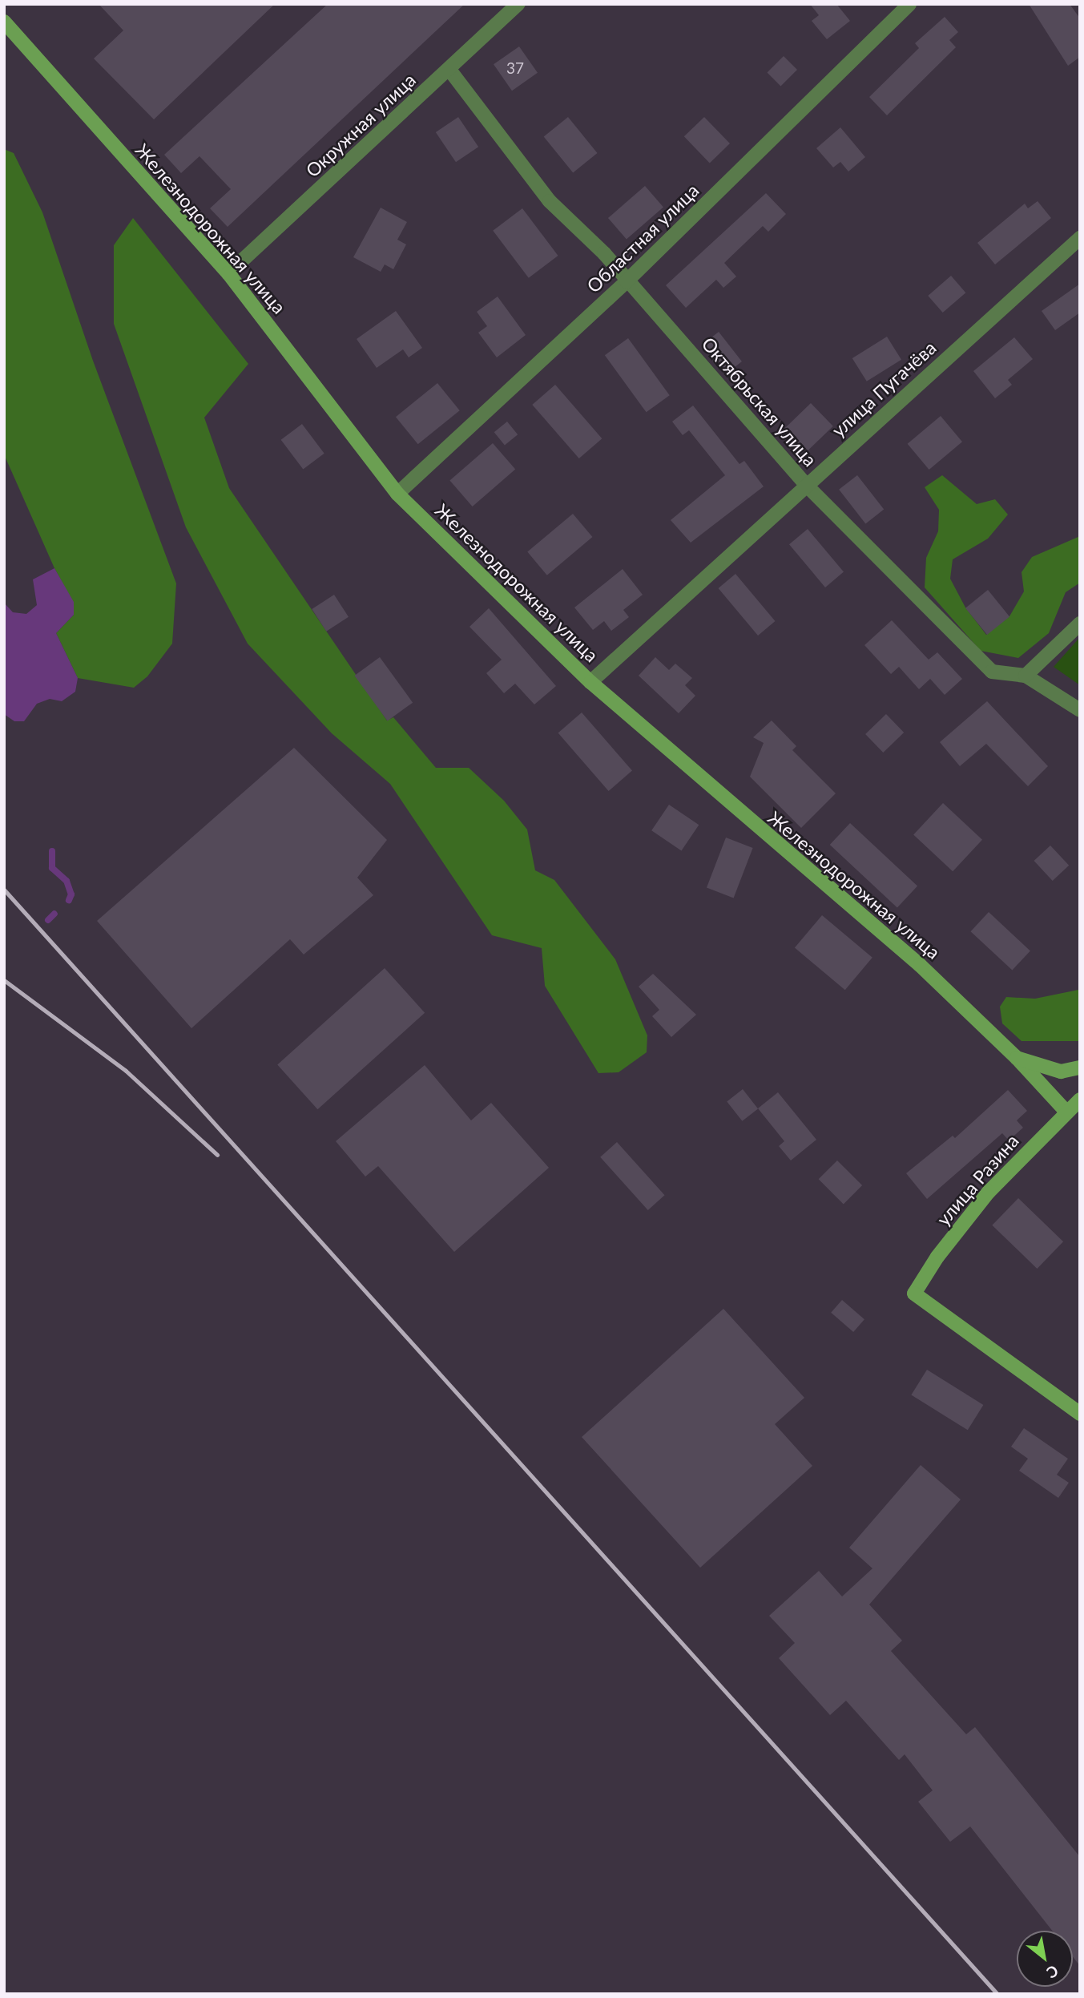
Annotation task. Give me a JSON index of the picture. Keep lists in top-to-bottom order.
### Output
{
  "streets": {
    "street": [
      "Окружная улица",
      "Железнодорожная улица",
      "Областная улица",
      "улица Пугачёва",
      "Октябрьская улица",
      "улица Разина"
    ]
  },
  "crossings": [
    ["Окружная улица", "Железнодорожная улица"],
    ["Окружная улица", "Октябрьская улица"],
    ["Железнодорожная улица", "Областная улица"],
    ["Железнодорожная улица", "улица Пугачёва"],
    ["Железнодорожная улица", "улица Разина"],
    ["Областная улица", "Октябрьская улица"],
    ["улица Пугачёва", "Октябрьская улица"]
  ],
  "house_numbers": ["37"],
  "north": "bottom right"
}
